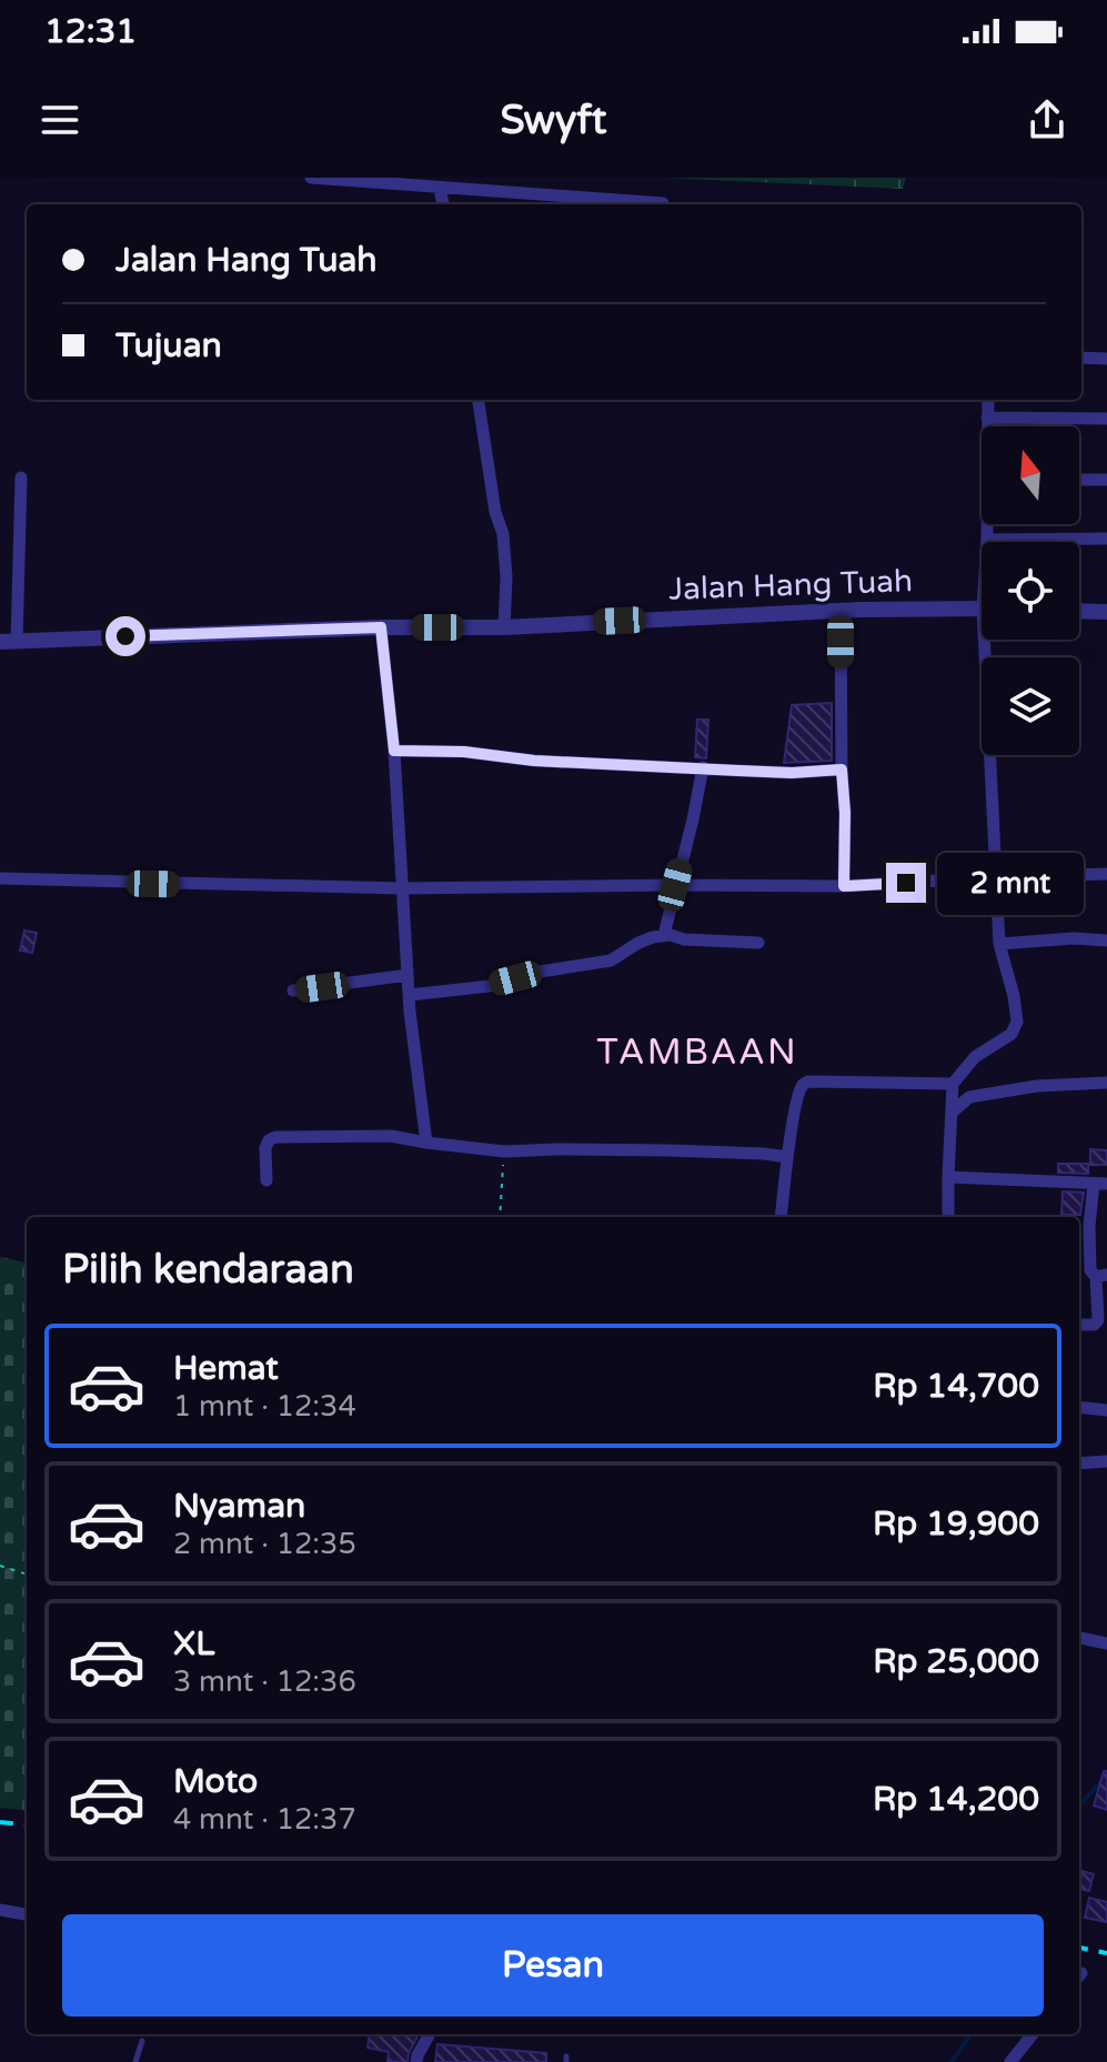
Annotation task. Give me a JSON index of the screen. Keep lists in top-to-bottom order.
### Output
{
  "streets": {
    "street": ["Jalan Hang Tuah"]
  },
  "districts": ["TAMBAAN"],
  "north": "top",
  "page": {
    "status": "12:31",
    "header": "Swyft",
    "banner": ["Jalan Hang Tuah", "Tujuan"],
    "bubble": "2 mnt",
    "heading": "Pilih kendaraan",
    "list": [
      {
        "name": "Hemat",
        "note": "1 mnt · 12:34",
        "value": "Rp 14,700"
      },
      {
        "name": "Nyaman",
        "note": "2 mnt · 12:35",
        "value": "Rp 19,900"
      },
      {
        "name": "XL",
        "note": "3 mnt · 12:36",
        "value": "Rp 25,000"
      },
      {
        "name": "Moto",
        "note": "4 mnt · 12:37",
        "value": "Rp 14,200"
      }
    ],
    "buttons": "Pesan"
  }
}
